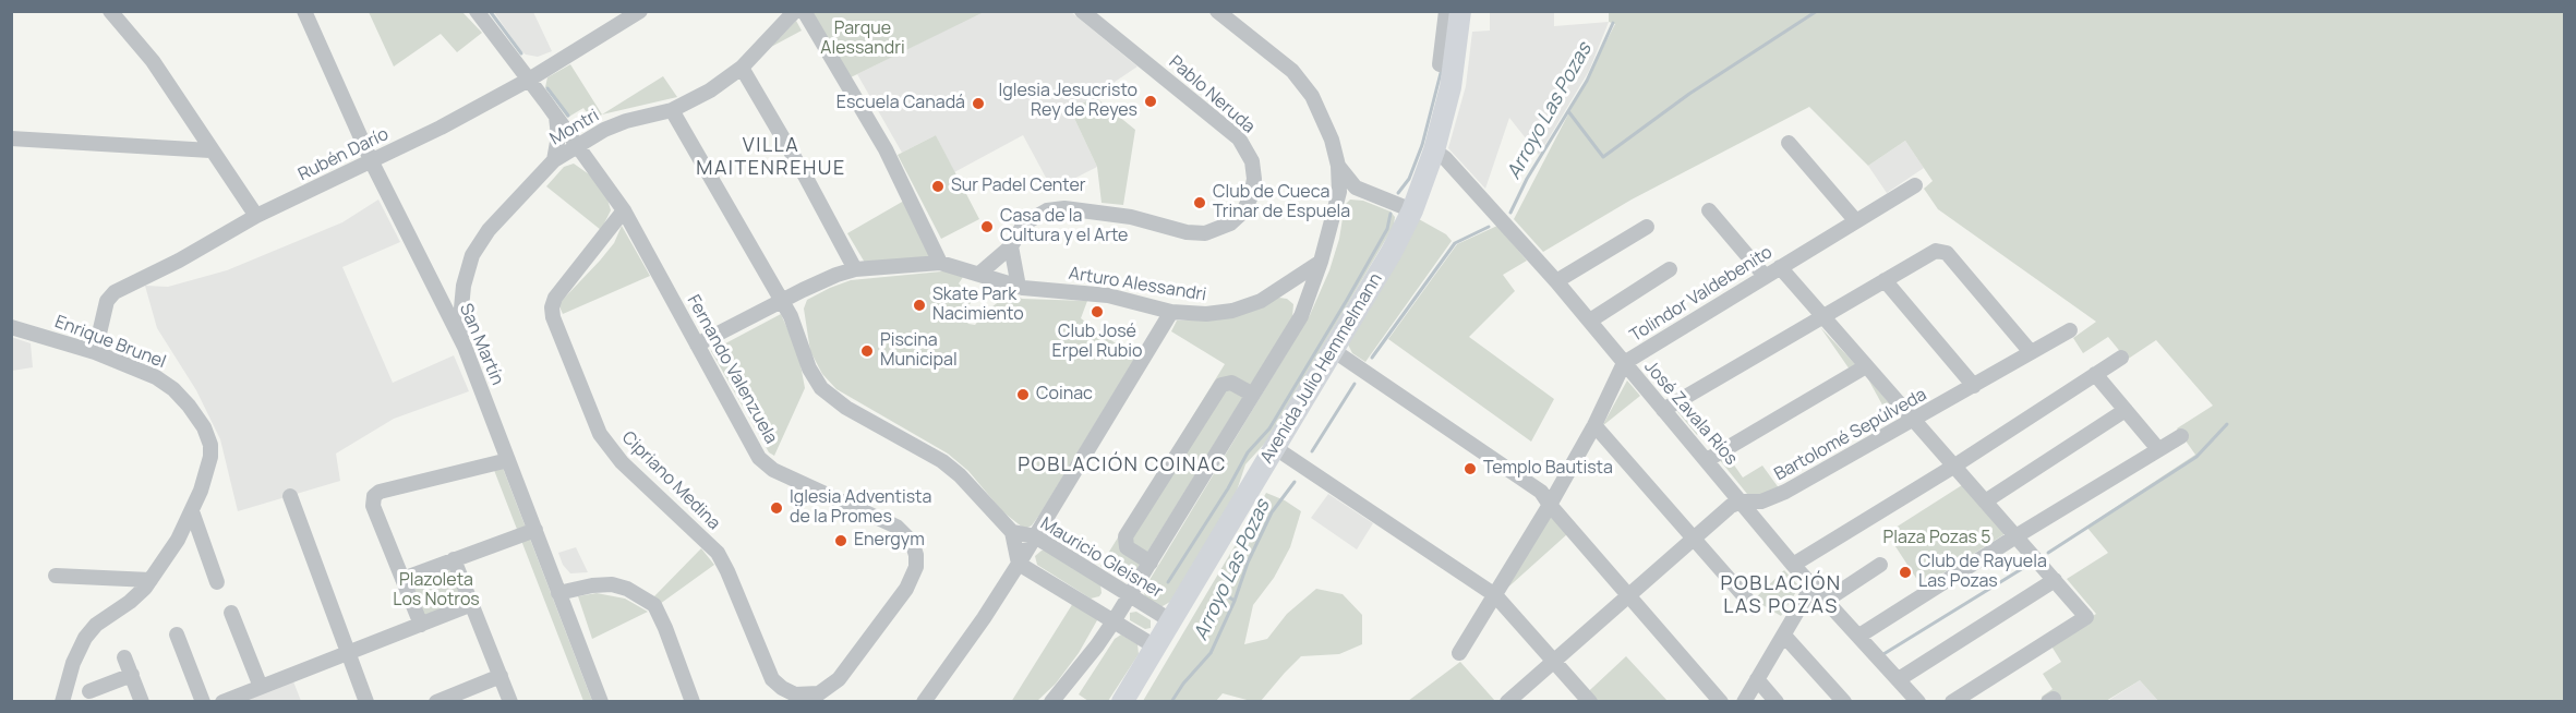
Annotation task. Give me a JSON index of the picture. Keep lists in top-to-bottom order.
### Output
{
  "streets": {
    "highway": ["Avenida Julio Hemmelmann"],
    "street": [
      "Pablo Neruda",
      "Montri",
      "Rubén Darío",
      "Arturo Alessandri",
      "Tolindor Valdebenito",
      "Enrique Brunel",
      "San Martín",
      "Fernando Valenzuela",
      "José Zavala Ríos",
      "Bartolomé Sepúlveda",
      "Cipriano Medina",
      "Mauricio Gleisner"
    ]
  },
  "crossings": [
    ["Pablo Neruda", "Arturo Alessandri"],
    ["Montri", "San Martín"],
    ["Montri", "Fernando Valenzuela"],
    ["Montri", "Mauricio Gleisner"],
    ["Rubén Darío", "Enrique Brunel"],
    ["Rubén Darío", "San Martín"],
    ["Rubén Darío", "Fernando Valenzuela"],
    ["Arturo Alessandri", "Fernando Valenzuela"],
    ["Arturo Alessandri", "Mauricio Gleisner"],
    ["Tolindor Valdebenito", "José Zavala Ríos"],
    ["Avenida Julio Hemmelmann", "José Zavala Ríos"],
    ["Avenida Julio Hemmelmann", "Mauricio Gleisner"],
    ["Fernando Valenzuela", "Cipriano Medina"],
    ["José Zavala Ríos", "Bartolomé Sepúlveda"]
  ],
  "districts": ["VILLA MAITENREHUE", "POBLACIÓN COINAC", "POBLACIÓN LAS POZAS"],
  "water": ["Arroyo Las Pozas"],
  "parks": ["Parque Alessandri", "Plaza Pozas 5", "Plazoleta Los Notros"],
  "places": [
    "Iglesia Jesucristo Rey de Reyes",
    "Escuela Canadá",
    "Sur Padel Center",
    "Club de Cueca Trinar de Espuela",
    "Casa de la Cultura y el Arte",
    "Skate Park Nacimiento",
    "Club José Erpel Rubio",
    "Piscina Municipal",
    "Coinac",
    "Templo Bautista",
    "Iglesia Adventista de la Promes",
    "Energym",
    "Club de Rayuela Las Pozas"
  ]
}
